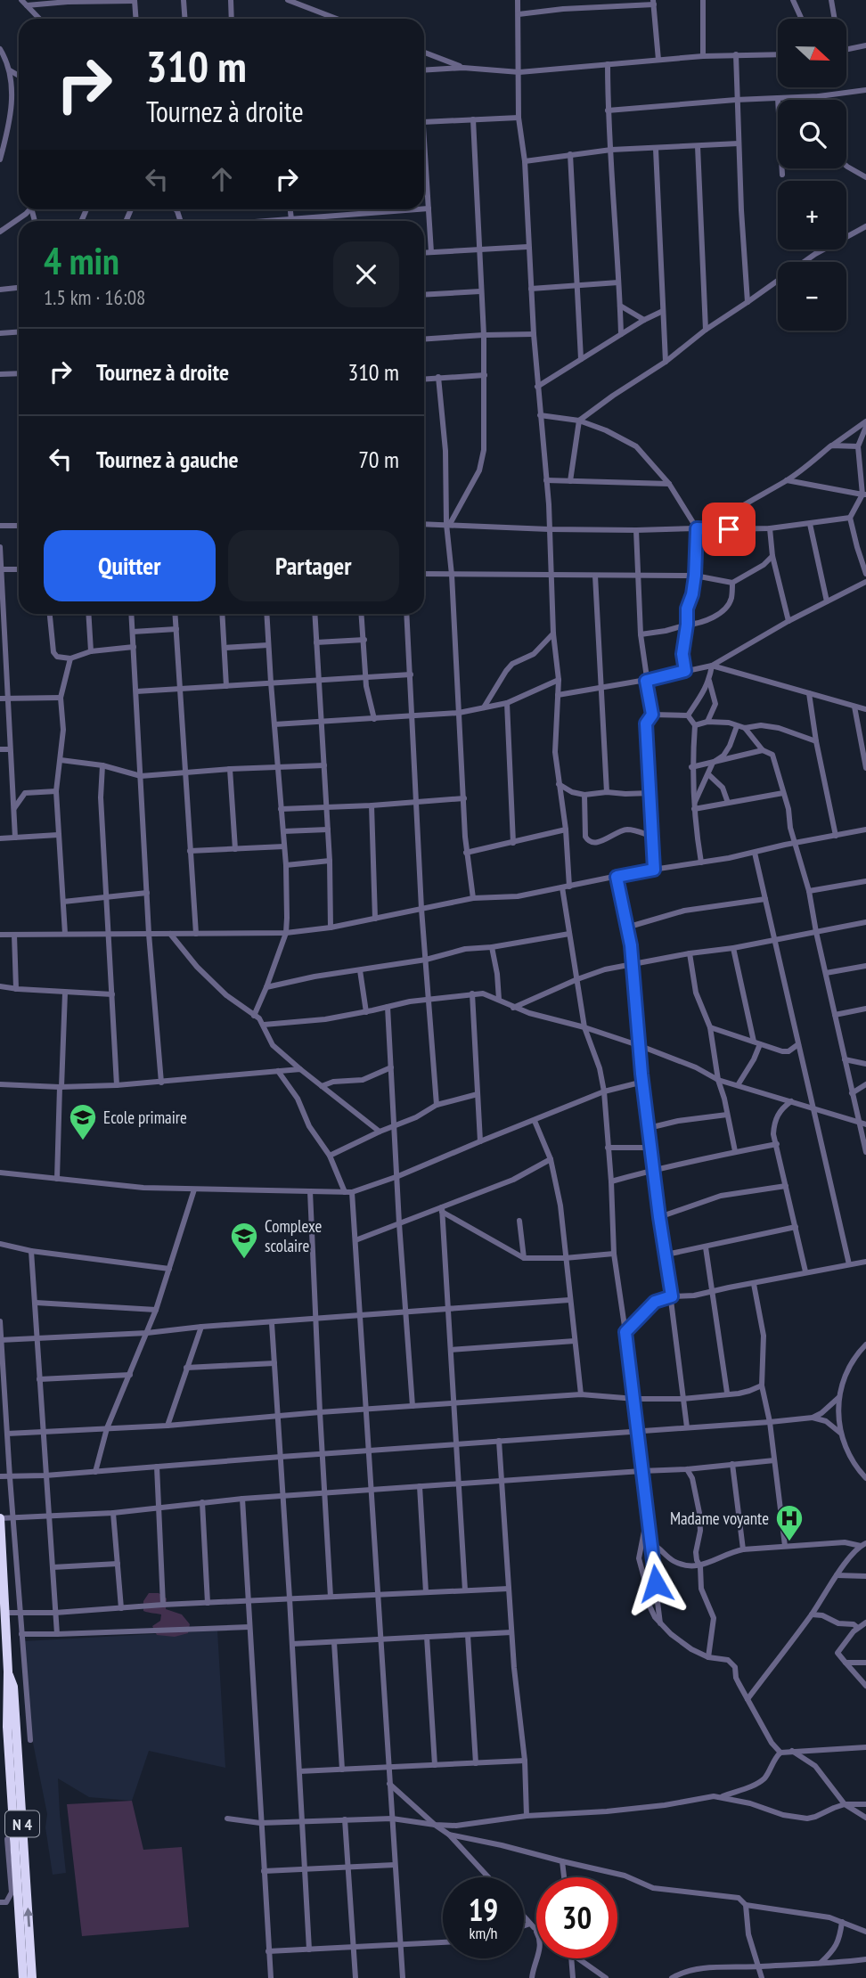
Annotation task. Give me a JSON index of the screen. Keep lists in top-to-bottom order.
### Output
{
  "streets": {
    "highway": ["N 4"]
  },
  "places": {
    "school or university": ["Ecole primaire", "Complexe scolaire"],
    "hospital": ["Madame voyante"]
  },
  "north": "right",
  "page": {
    "map_buttons": ["+", "−"],
    "turn": ["310 m", "Tournez à droite"],
    "heading": ["4 min", "1.5 km · 16:08"],
    "list": [
      {
        "name": "Tournez à droite",
        "value": "310 m"
      },
      {
        "name": "Tournez à gauche",
        "value": "70 m"
      }
    ],
    "buttons": ["Quitter", "Partager"],
    "speed": "19 km/h",
    "limit": "30"
  }
}
